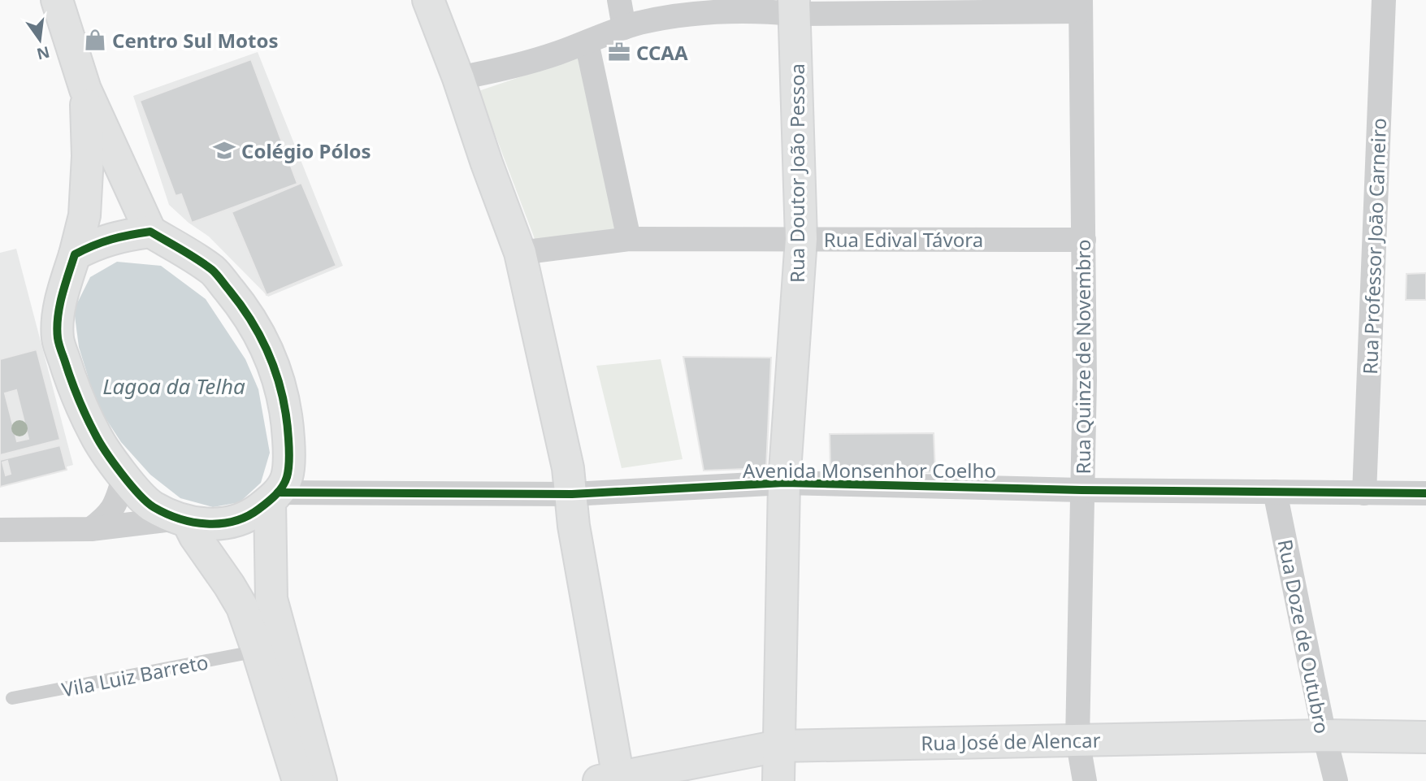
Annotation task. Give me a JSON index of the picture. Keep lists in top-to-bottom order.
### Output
{
  "streets": {
    "main road": ["Rua Doutor João Pessoa", "Rua José de Alencar"],
    "street": [
      "Rua Edival Távora",
      "Rua Professor Joāo Carneiro",
      "Rua Quinze de Novembro",
      "Avenida Monsenhor Coelho",
      "Rua Doze de Outubro"
    ],
    "lane": ["Vila Luiz Barreto"]
  },
  "crossings": [
    ["Rua Doutor João Pessoa", "Rua Edival Távora"],
    ["Rua Doutor João Pessoa", "Avenida Monsenhor Coelho"],
    ["Rua Doutor João Pessoa", "Rua José de Alencar"],
    ["Rua Edival Távora", "Rua Quinze de Novembro"],
    ["Rua Professor Joāo Carneiro", "Avenida Monsenhor Coelho"],
    ["Rua Quinze de Novembro", "Avenida Monsenhor Coelho"],
    ["Rua Quinze de Novembro", "Rua José de Alencar"],
    ["Avenida Monsenhor Coelho", "Rua Doze de Outubro"],
    ["Rua Doze de Outubro", "Rua José de Alencar"]
  ],
  "water": ["Lagoa da Telha"],
  "places": {
    "shop": ["Centro Sul Motos"],
    "office": ["CCAA"],
    "school or university": ["Colégio Pólos"]
  },
  "north": "bottom"
}
